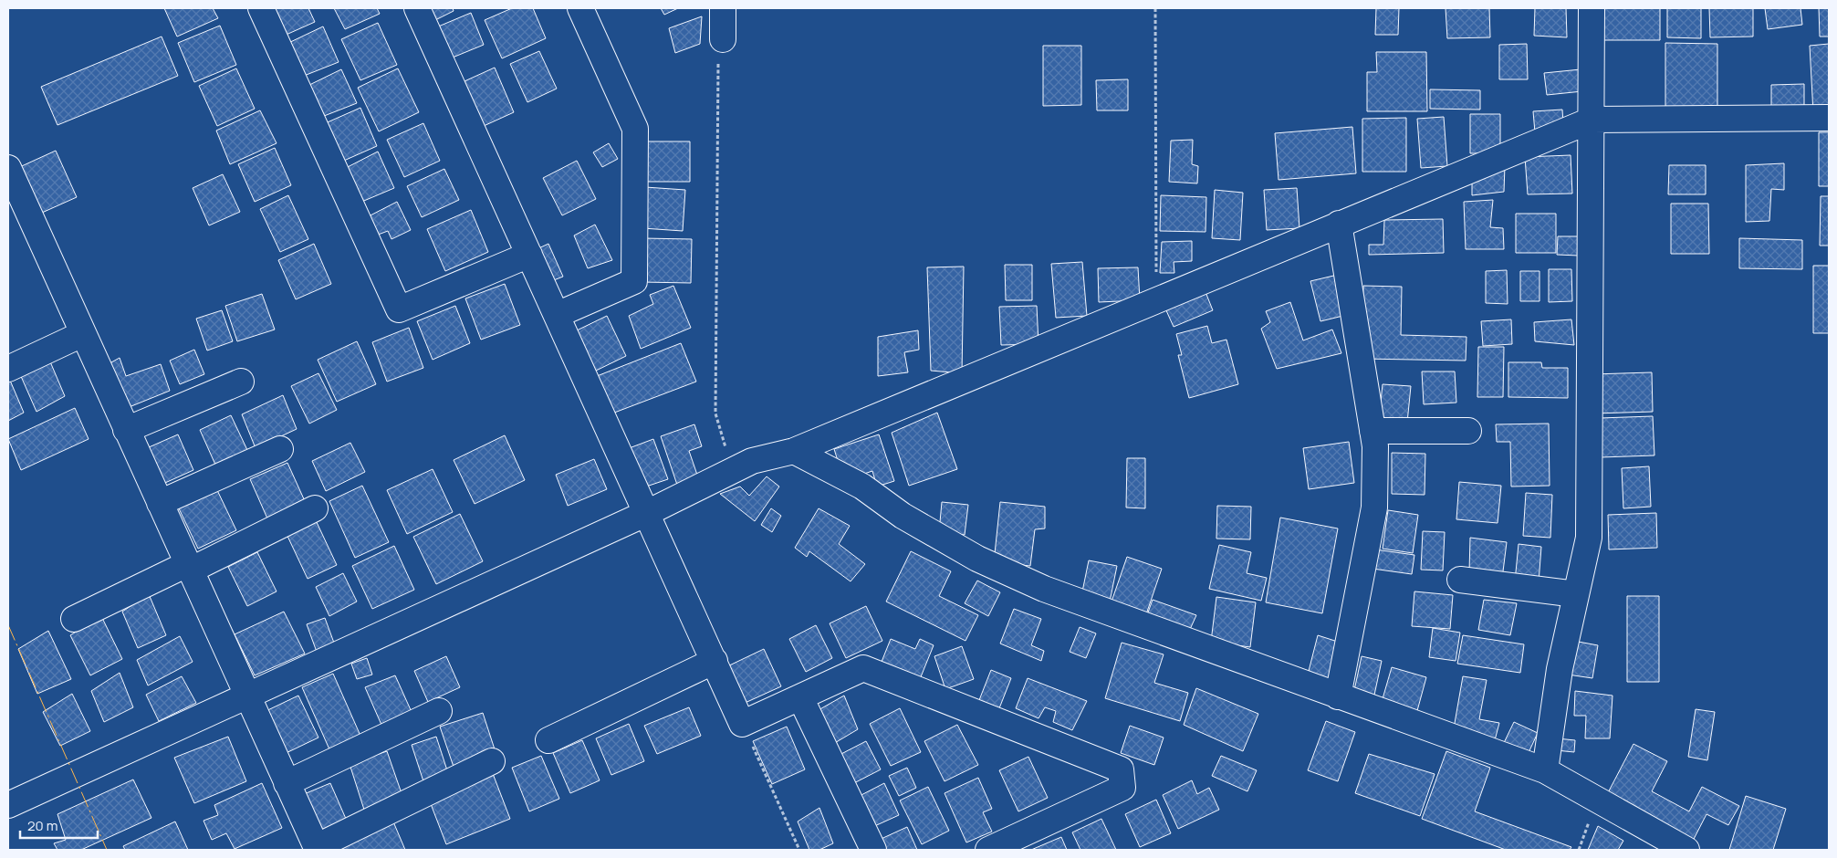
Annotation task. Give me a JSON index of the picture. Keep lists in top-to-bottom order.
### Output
{
  "scale_bar": "20 m"
}
